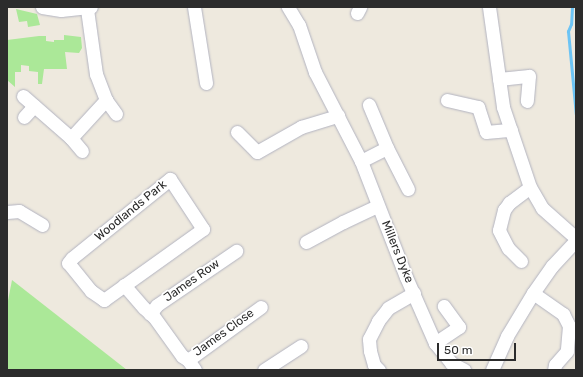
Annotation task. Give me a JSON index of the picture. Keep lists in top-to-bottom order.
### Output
{
  "streets": {
    "street": [
      "Woodlands Park",
      "Millers Dyke",
      "James Row",
      "James Close"
    ]
  },
  "scale_bar": "50 m"
}
